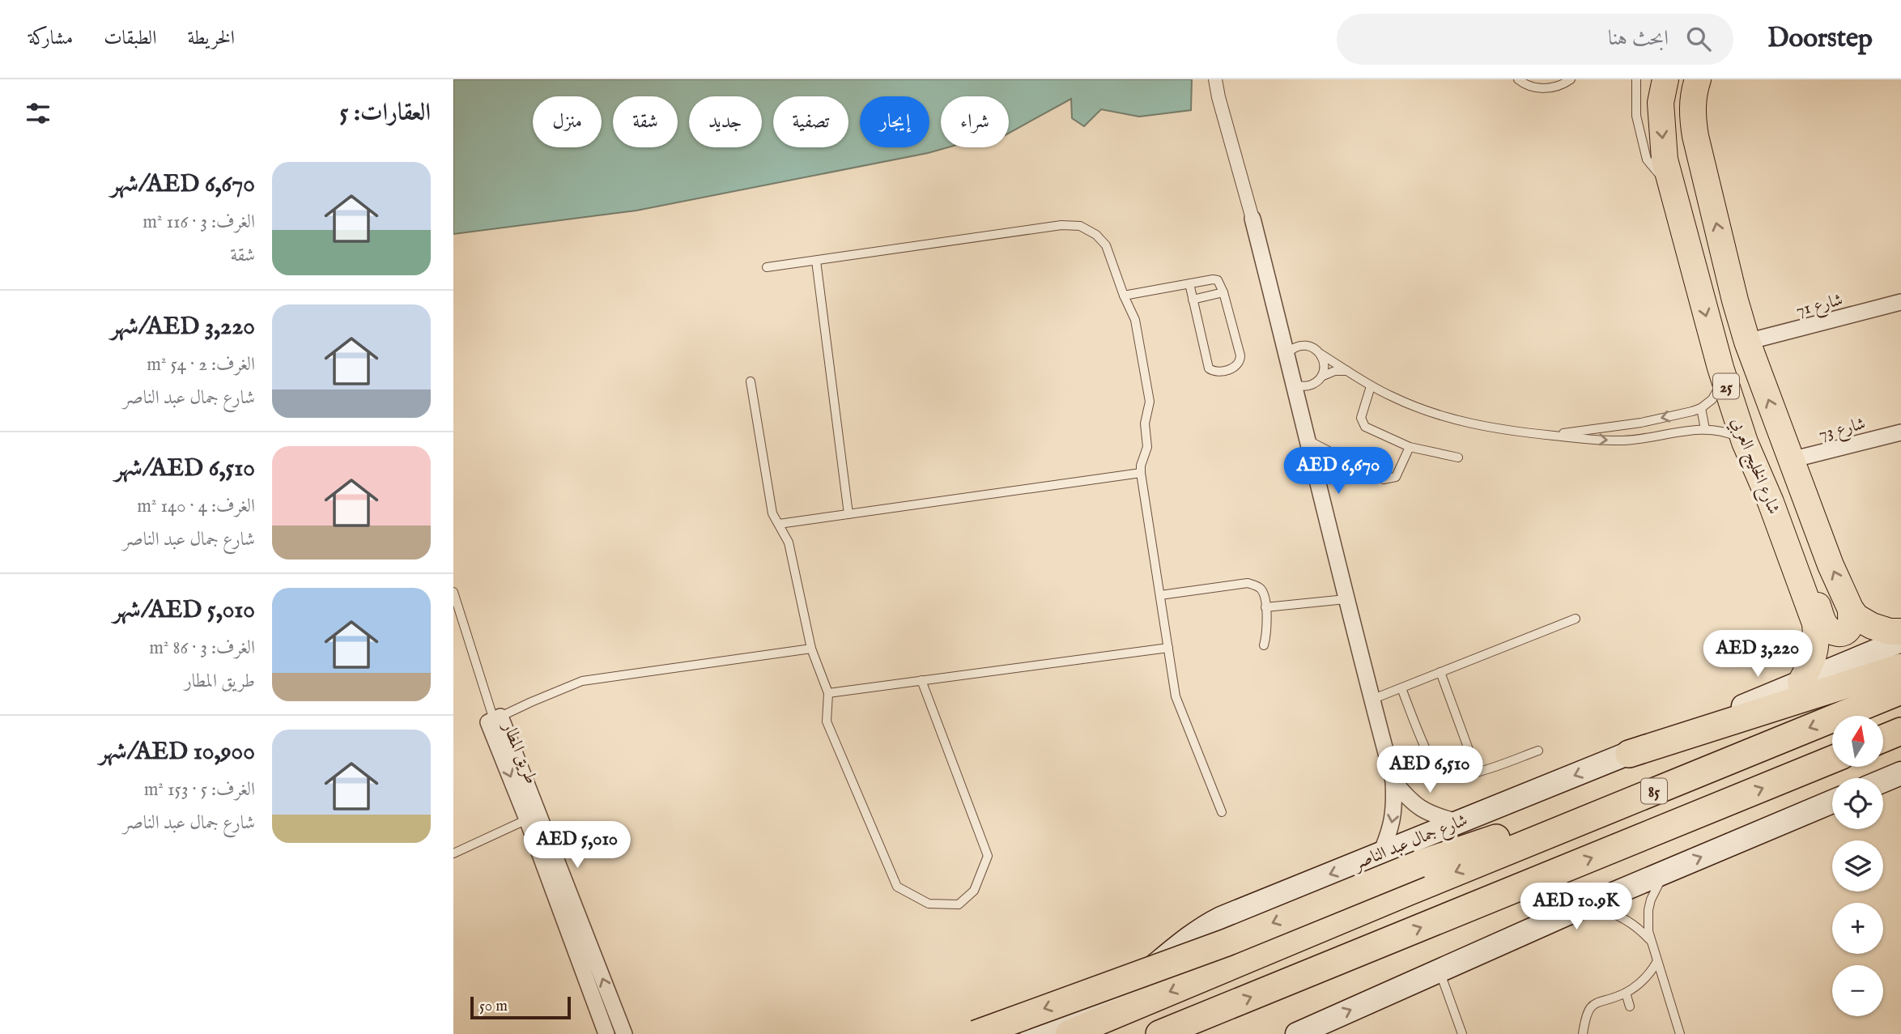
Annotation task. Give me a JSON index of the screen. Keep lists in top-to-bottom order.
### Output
{
  "streets": {
    "highway": ["85"],
    "main road": ["25", "شارع الخليج العربي", "شارع جمال عبد الناصر"],
    "street": ["شارع 71", "شارع 73", "طريق المطار"]
  },
  "crossings": [
    ["شارع 71", "شارع الخليج العربي"],
    ["شارع 73", "شارع الخليج العربي"],
    ["شارع الخليج العربي", "شارع جمال عبد الناصر"]
  ],
  "scale_bar": "50 m",
  "north": "top",
  "page": {
    "header": "Doorstep",
    "search": "ابحث هنا",
    "nav": ["الخريطة", "الطبقات", "مشاركة"],
    "heading": "العقارات: 5",
    "chip": [
      "شراء",
      "إيجار",
      "تصفية",
      "جديد",
      "شقة",
      "منزل"
    ],
    "list": [
      {
        "name": "AED 6,670/شهر",
        "note": "الغرف: 3 · 116 m² · شقة"
      },
      {
        "name": "AED 3,220/شهر",
        "note": "الغرف: 2 · 54 m² · شارع جمال عبد الناصر"
      },
      {
        "name": "AED 6,510/شهر",
        "note": "الغرف: 4 · 140 m² · شارع جمال عبد الناصر"
      },
      {
        "name": "AED 5,010/شهر",
        "note": "الغرف: 3 · 86 m² · طريق المطار"
      },
      {
        "name": "AED 10,900/شهر",
        "note": "الغرف: 5 · 153 m² · شارع جمال عبد الناصر"
      }
    ],
    "price": [
      "AED 6,670",
      "AED 3,220",
      "AED 6,510",
      "AED 5,010",
      "AED 10.9K"
    ],
    "map_buttons": ["+", "−"],
    "scale": "50 m"
  }
}
